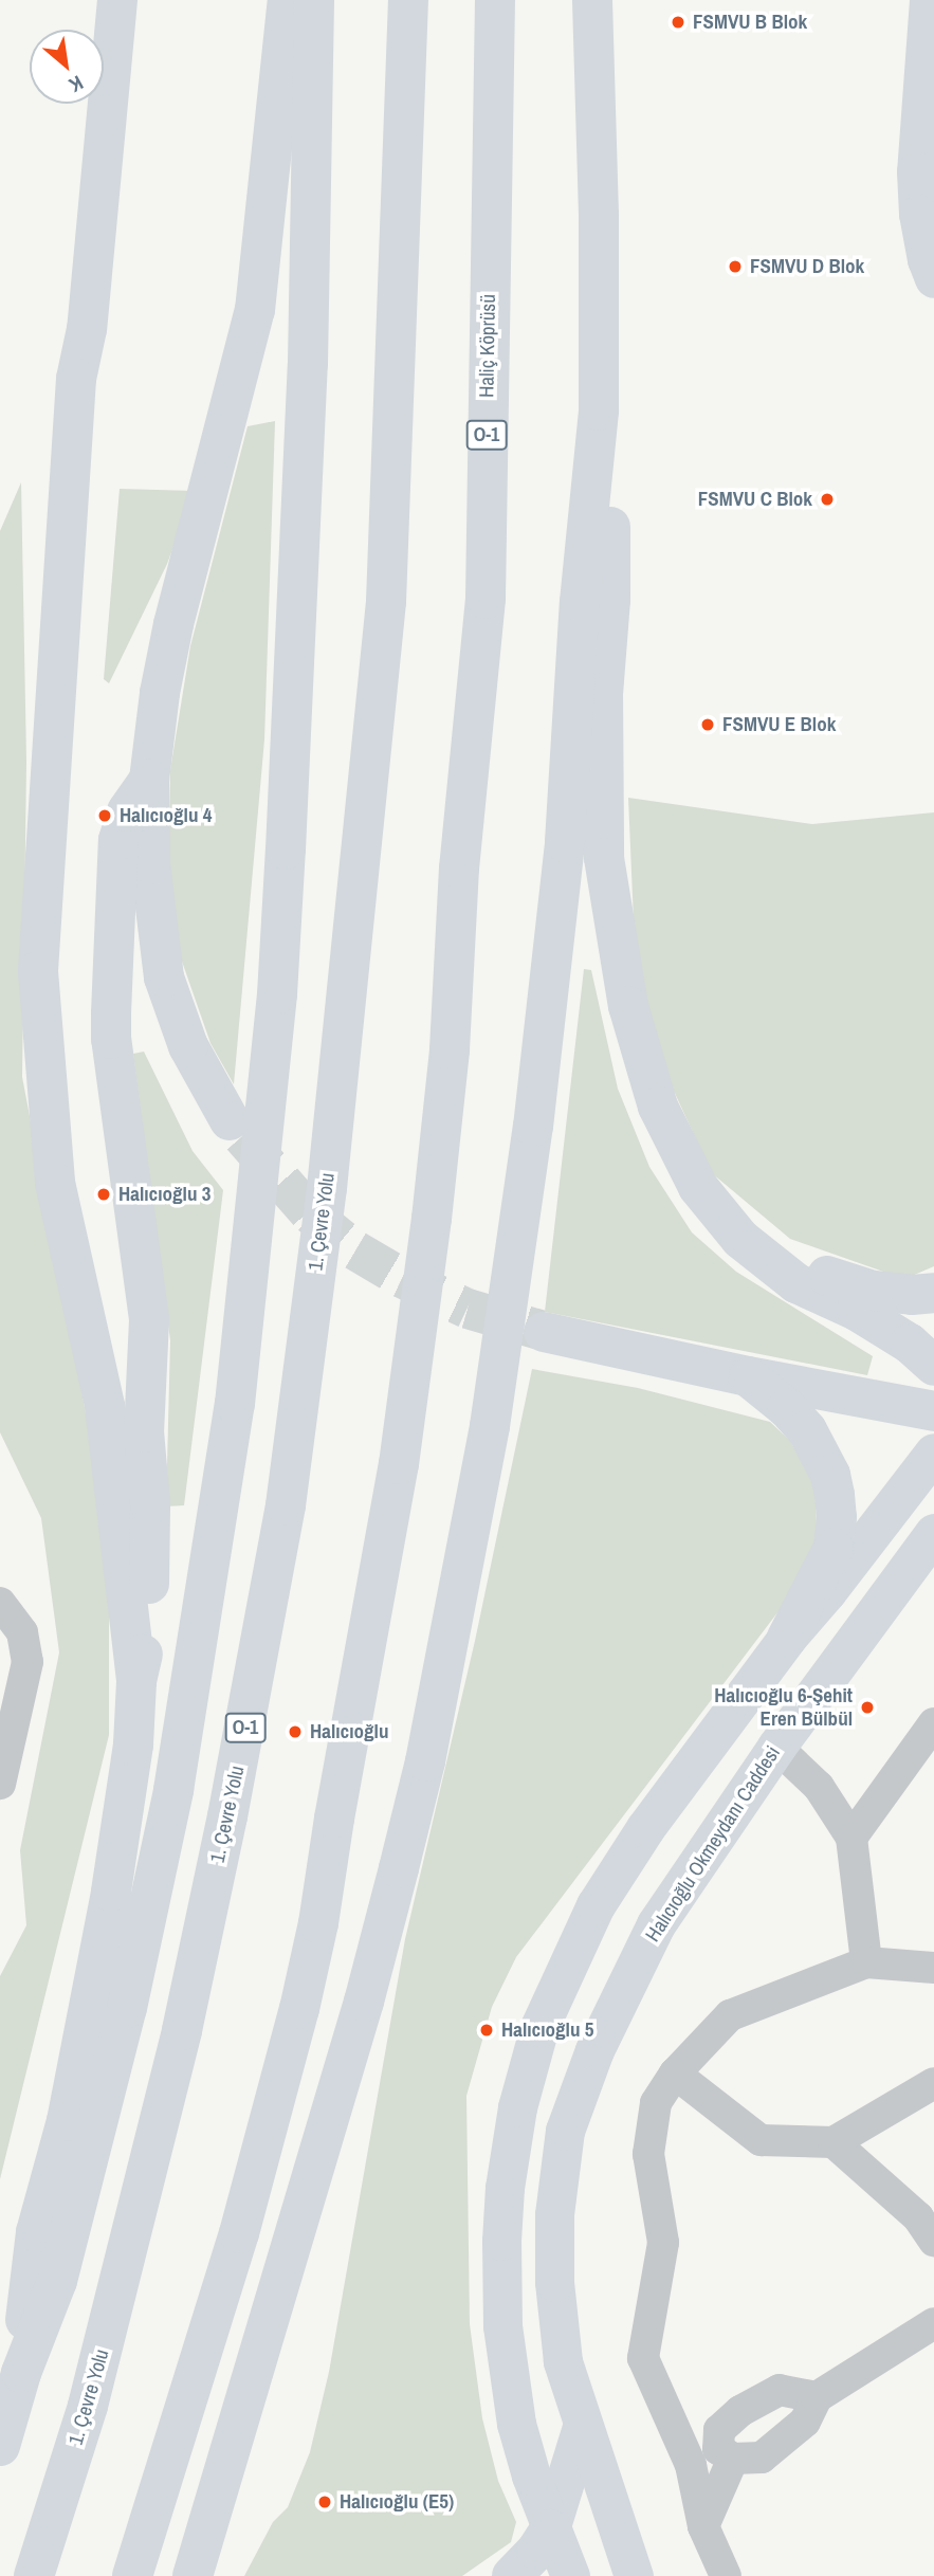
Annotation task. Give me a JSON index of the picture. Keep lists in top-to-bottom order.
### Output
{
  "streets": {
    "highway": ["Haliç Köprüsü", "O-1", "1. Çevre Yolu"],
    "main road": ["Halıcıoğlu Okmeydanı Caddesi"]
  },
  "places": [
    "FSMVU B Blok",
    "FSMVU D Blok",
    "FSMVU C Blok",
    "FSMVU E Blok",
    "Halıcıoğlu 4",
    "Halıcıoğlu 3",
    "Halıcıoğlu 6-Şehit Eren Bülbül",
    "Halıcıoğlu",
    "Halıcıoğlu 5",
    "Halıcıoğlu (E5)"
  ],
  "north": "bottom right"
}
